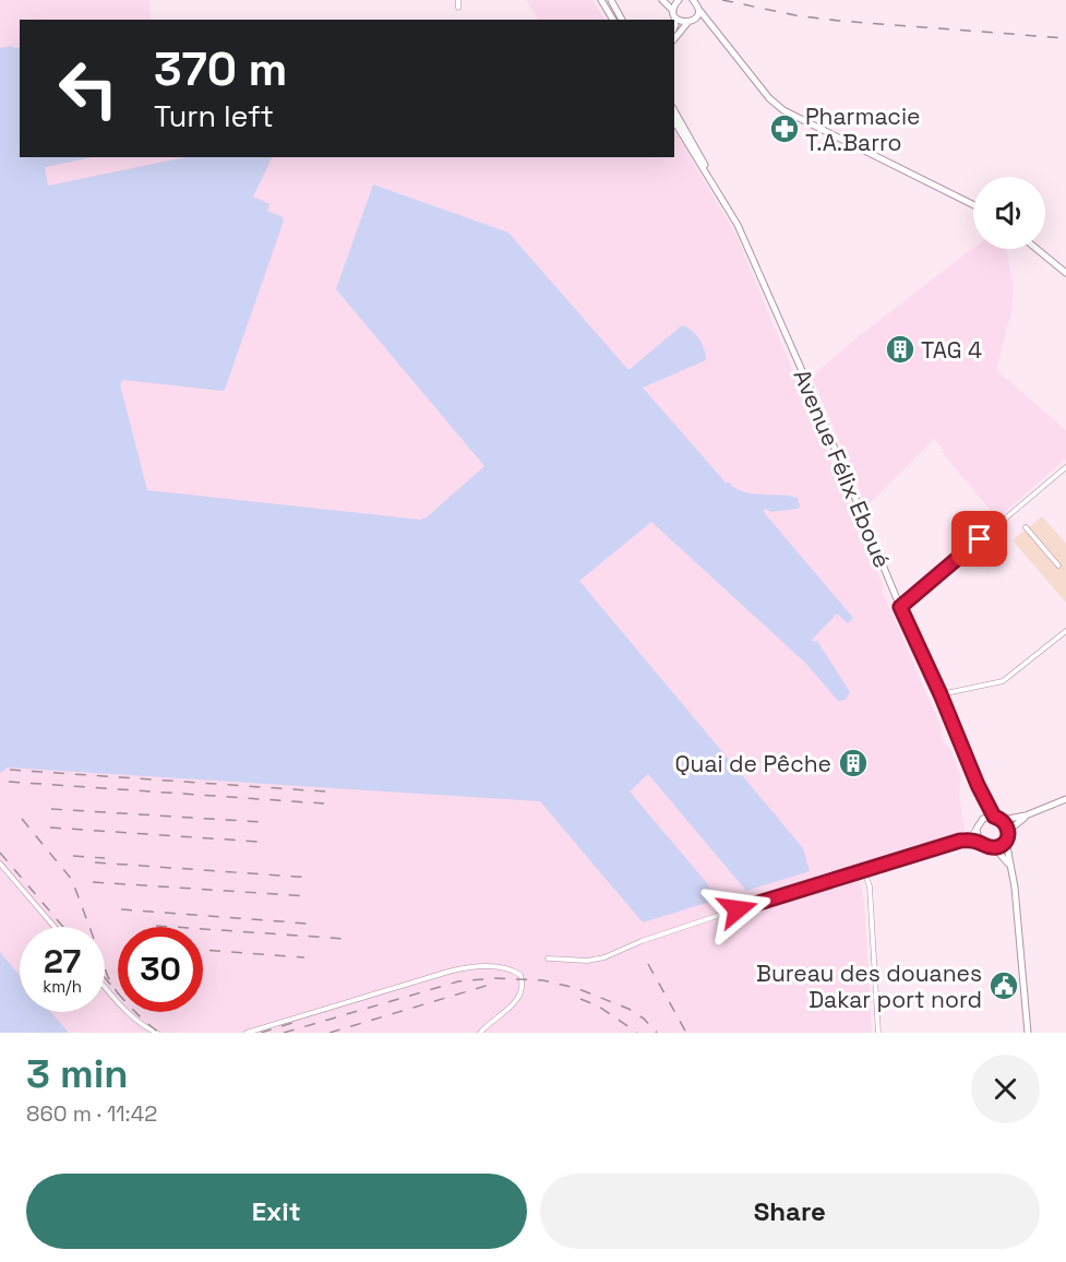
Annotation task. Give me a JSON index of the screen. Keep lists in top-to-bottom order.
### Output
{
  "streets": {
    "street": ["Avenue Félix Eboué"]
  },
  "places": {
    "pharmacy": ["Pharmacie T.A.Barro"],
    "building": ["TAG 4", "Quai de Pêche"],
    "public building": ["Bureau des douanes Dakar port nord"]
  },
  "page": {
    "turn": ["370 m", "Turn left"],
    "speed": "27 km/h",
    "limit": "30",
    "heading": ["3 min", "860 m · 11:42"],
    "buttons": ["Exit", "Share"]
  }
}
